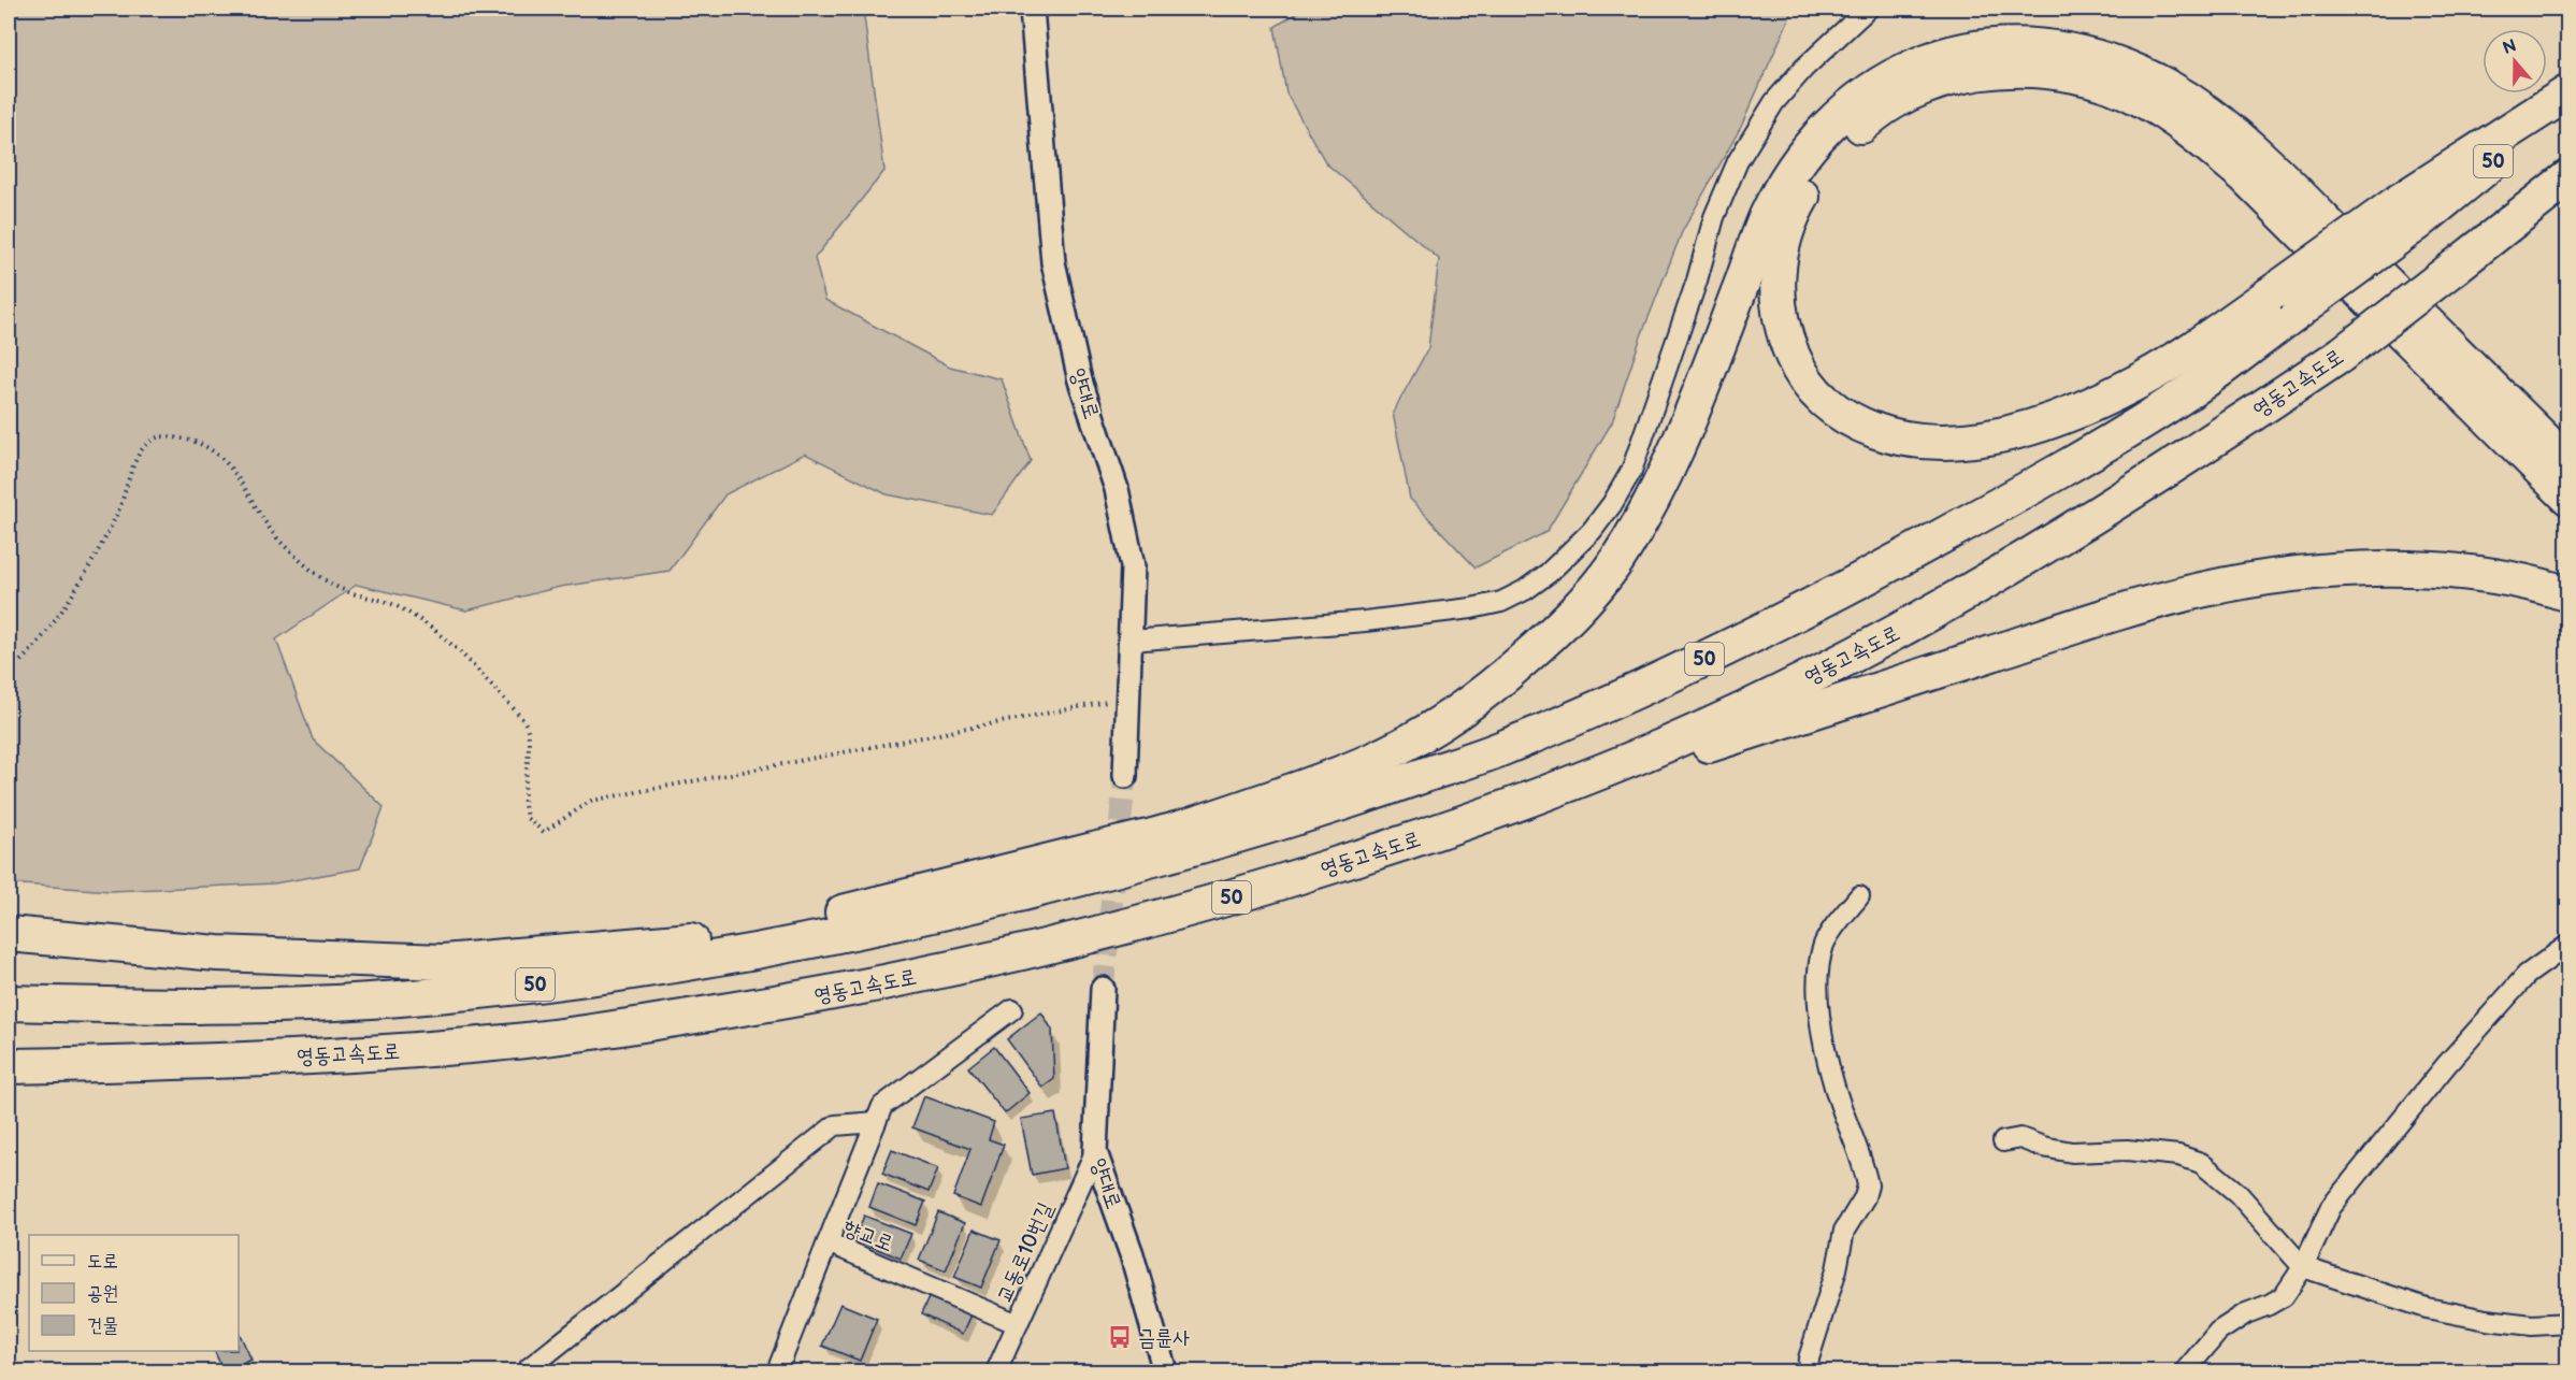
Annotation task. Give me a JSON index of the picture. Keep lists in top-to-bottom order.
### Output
{
  "streets": {
    "highway": ["50", "영동고속도로"],
    "street": ["양대로", "향교로", "교동로10번길"]
  },
  "crossings": [
    ["양대로", "교동로10번길"],
    ["향교로", "교동로10번길"]
  ],
  "places": {
    "bus stop": ["금륜사"]
  },
  "legend": ["도로", "공원", "건물"],
  "north": "top"
}
